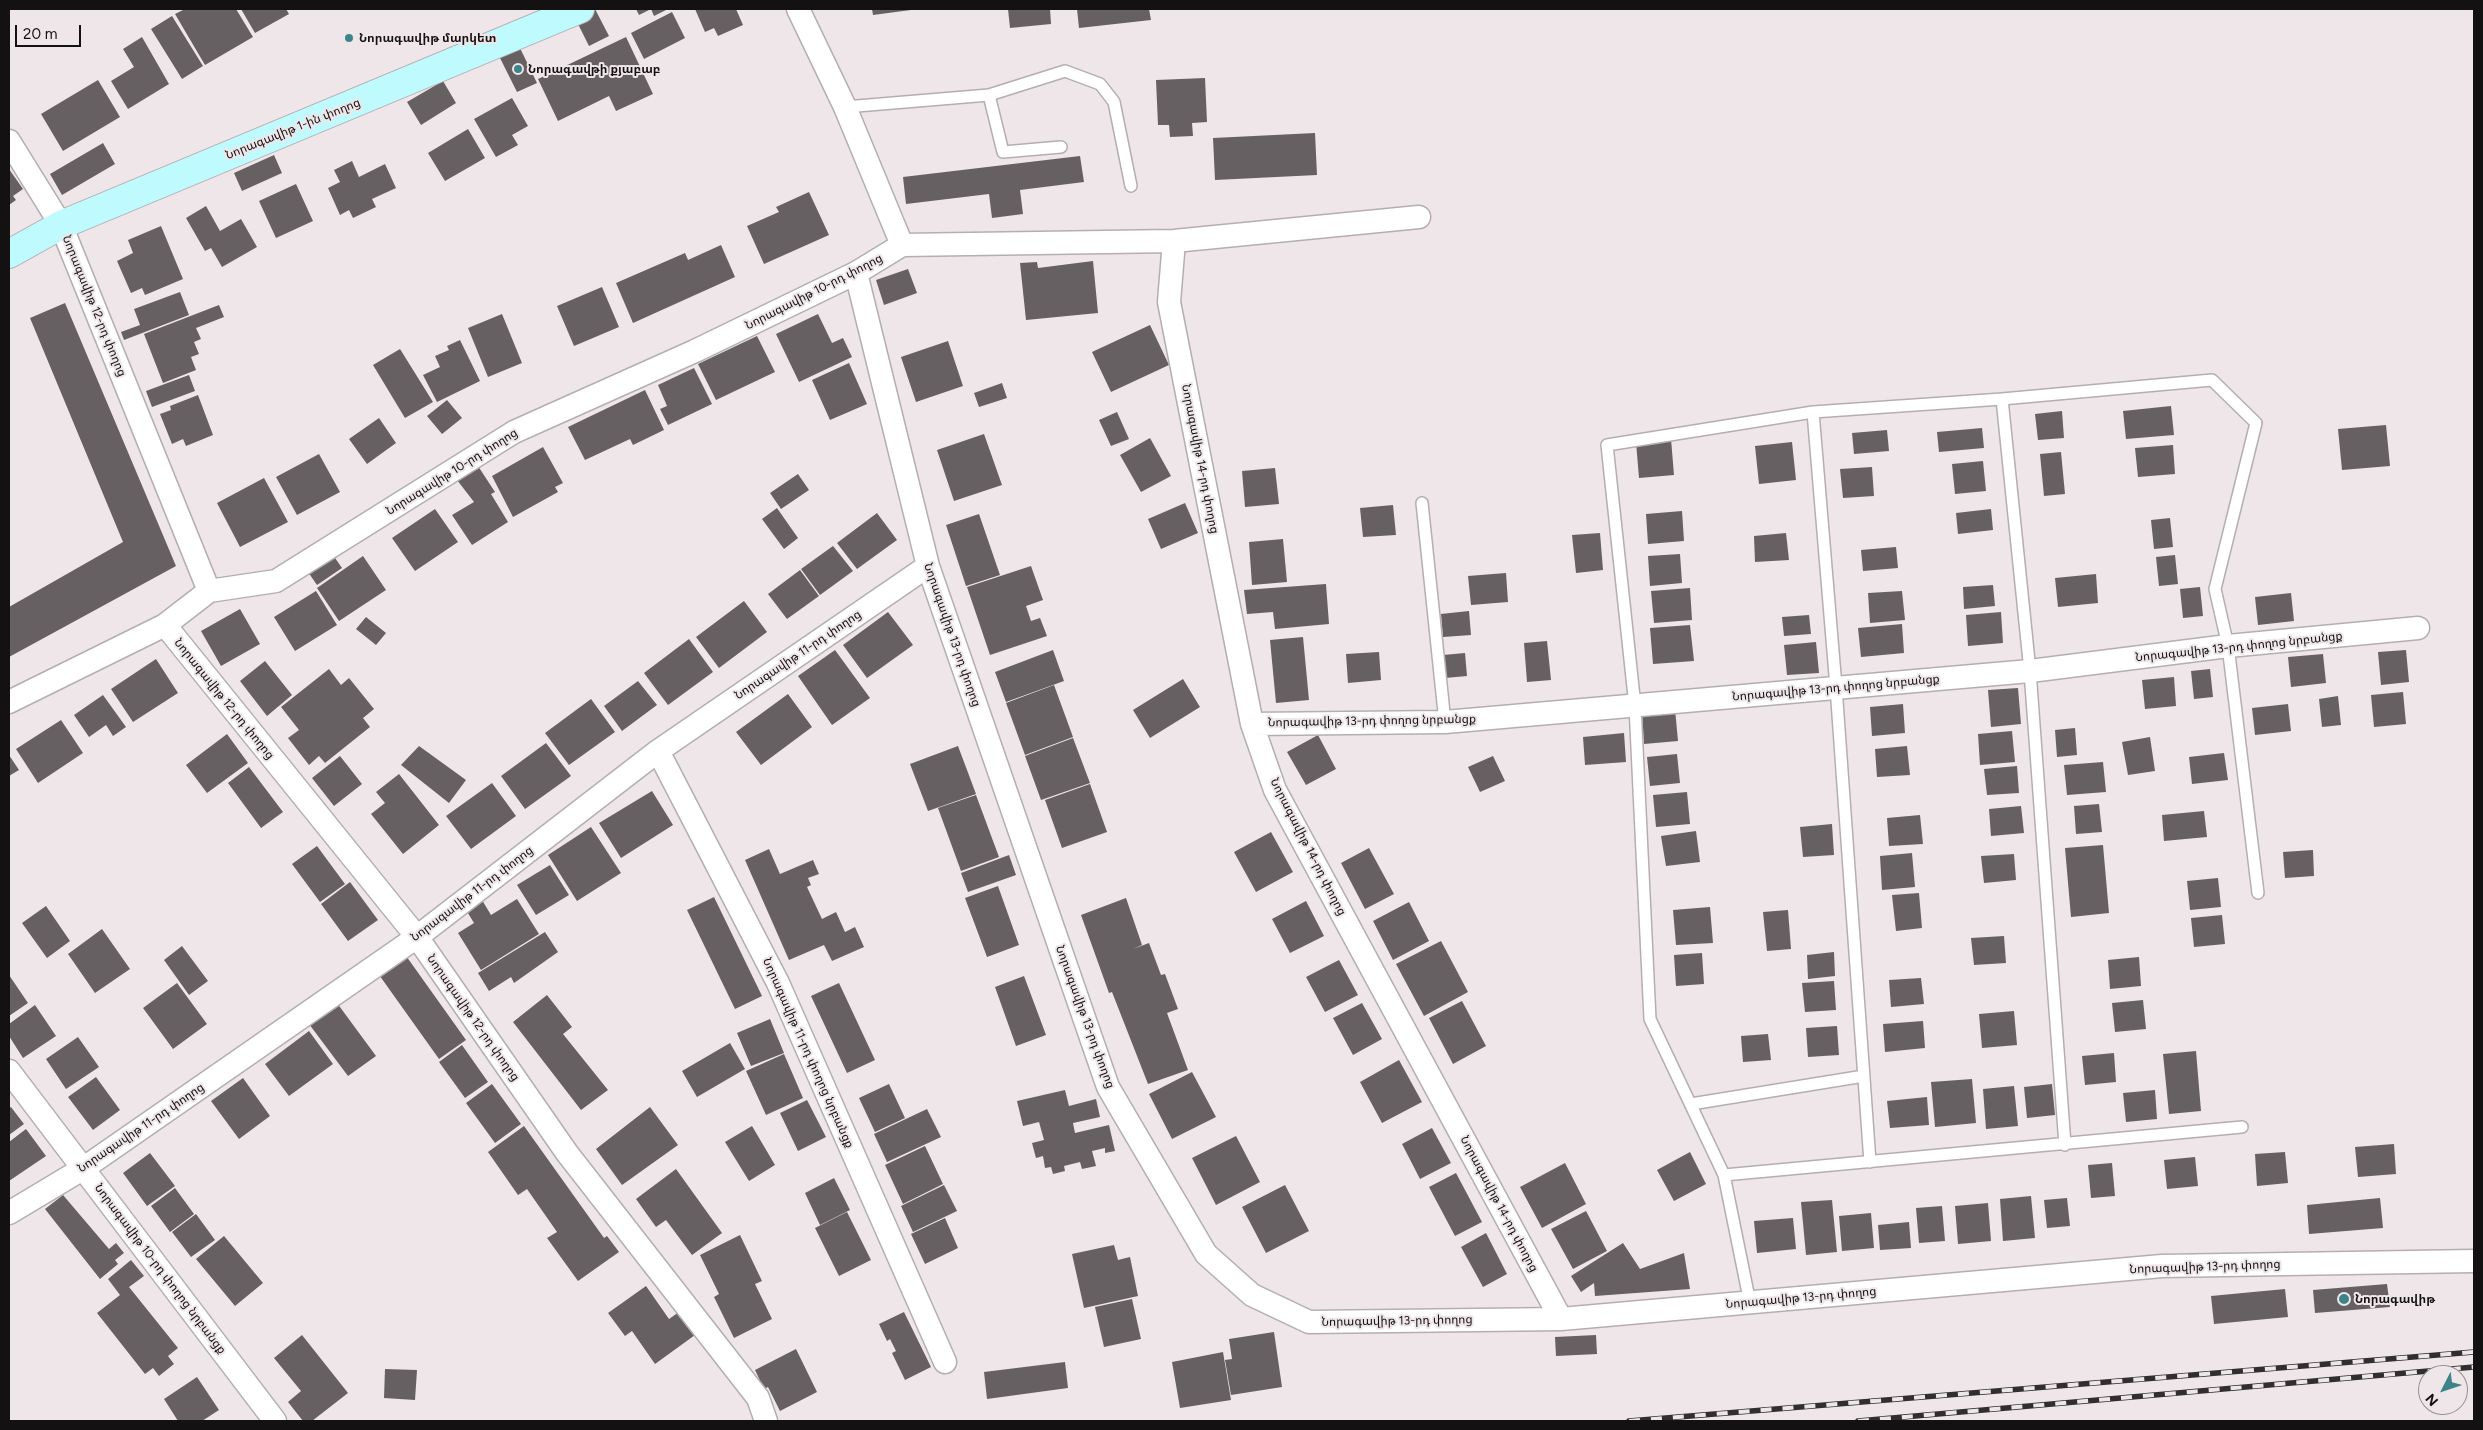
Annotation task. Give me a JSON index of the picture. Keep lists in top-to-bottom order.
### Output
{
  "streets": {
    "main road": ["Նորագավիթ 1-ին փողոց"],
    "street": [
      "Նորագավիթ 10-րդ փողոց",
      "Նորագավիթ 12-րդ փողոց",
      "Նորագավիթ 14-րդ փողոց",
      "Նորագավիթ 13-րդ փողոց",
      "Նորագավիթ 13-րդ փողոց նրբանցք",
      "Նորագավիթ 11-րդ փողոց",
      "Նորագավիթ 11-րդ փողոց նրբանցք",
      "Նորագավիթ 10-րդ փողոց նրբանցք"
    ]
  },
  "crossings": [
    ["Նորագավիթ 1-ին փողոց", "Նորագավիթ 12-րդ փողոց"],
    ["Նորագավիթ 10-րդ փողոց", "Նորագավիթ 12-րդ փողոց"],
    ["Նորագավիթ 10-րդ փողոց", "Նորագավիթ 13-րդ փողոց"],
    ["Նորագավիթ 12-րդ փողոց", "Նորագավիթ 11-րդ փողոց"],
    ["Նորագավիթ 14-րդ փողոց", "Նորագավիթ 13-րդ փողոց"],
    ["Նորագավիթ 14-րդ փողոց", "Նորագավիթ 13-րդ փողոց նրբանցք"],
    ["Նորագավիթ 13-րդ փողոց", "Նորագավիթ 11-րդ փողոց"],
    ["Նորագավիթ 11-րդ փողոց", "Նորագավիթ 11-րդ փողոց նրբանցք"],
    ["Նորագավիթ 11-րդ փողոց", "Նորագավիթ 10-րդ փողոց նրբանցք"]
  ],
  "places": ["Նորագավիթ մարկետ", "Նորագավթի քյաբաբ", "Նորագավիթ"],
  "scale_bar": "20 m",
  "north": "bottom left"
}
